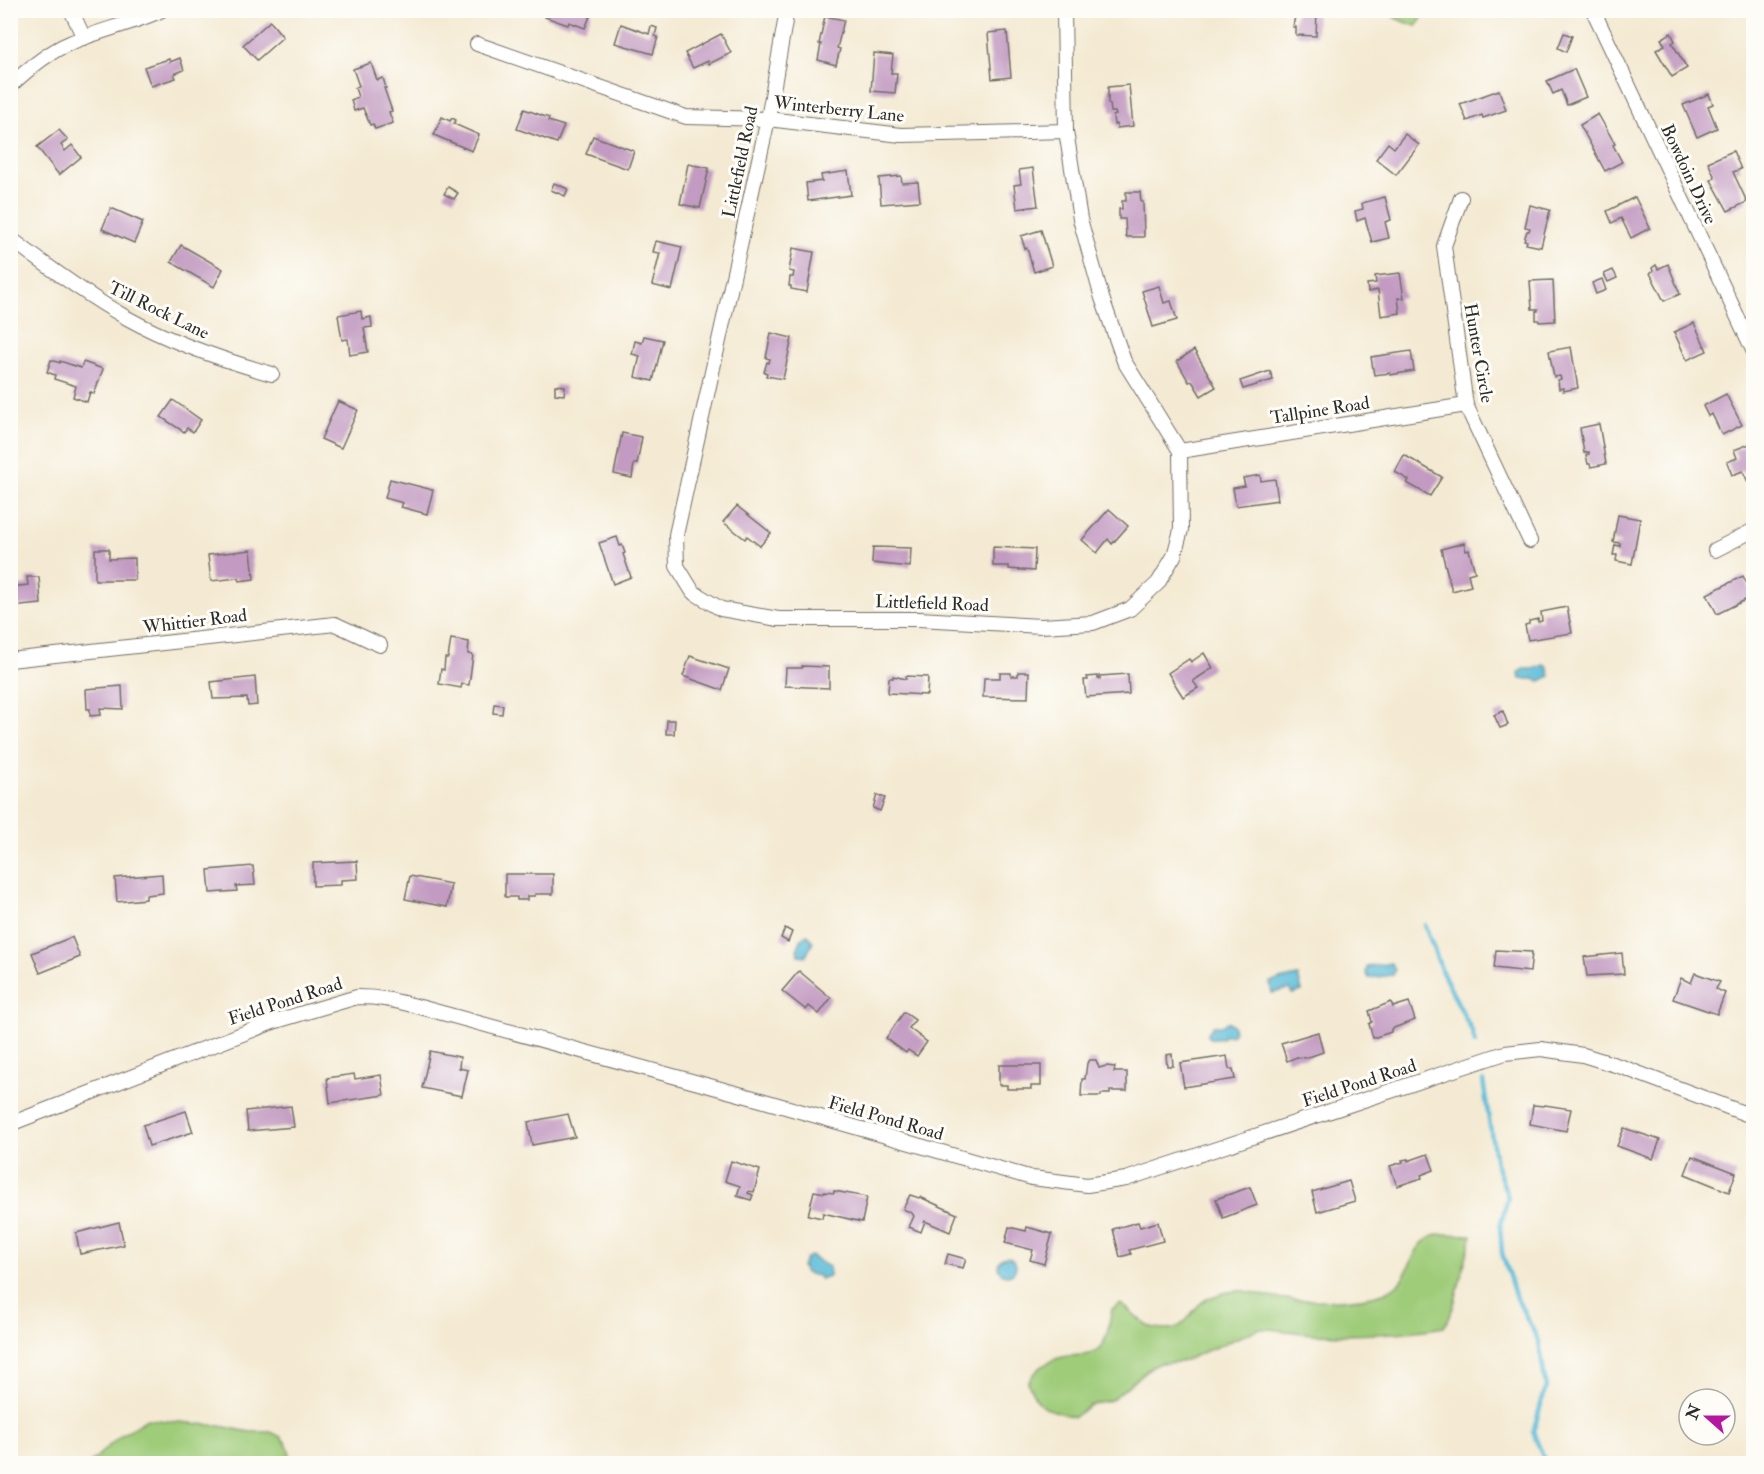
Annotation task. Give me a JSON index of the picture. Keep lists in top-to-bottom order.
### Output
{
  "streets": {
    "street": [
      "Winterberry Lane",
      "Littlefield Road",
      "Bowdoin Drive",
      "Till Rock Lane",
      "Hunter Circle",
      "Tallpine Road",
      "Whittier Road",
      "Field Pond Road"
    ]
  },
  "crossings": [
    ["Winterberry Lane", "Littlefield Road"],
    ["Littlefield Road", "Tallpine Road"],
    ["Hunter Circle", "Tallpine Road"]
  ],
  "north": "left"
}
